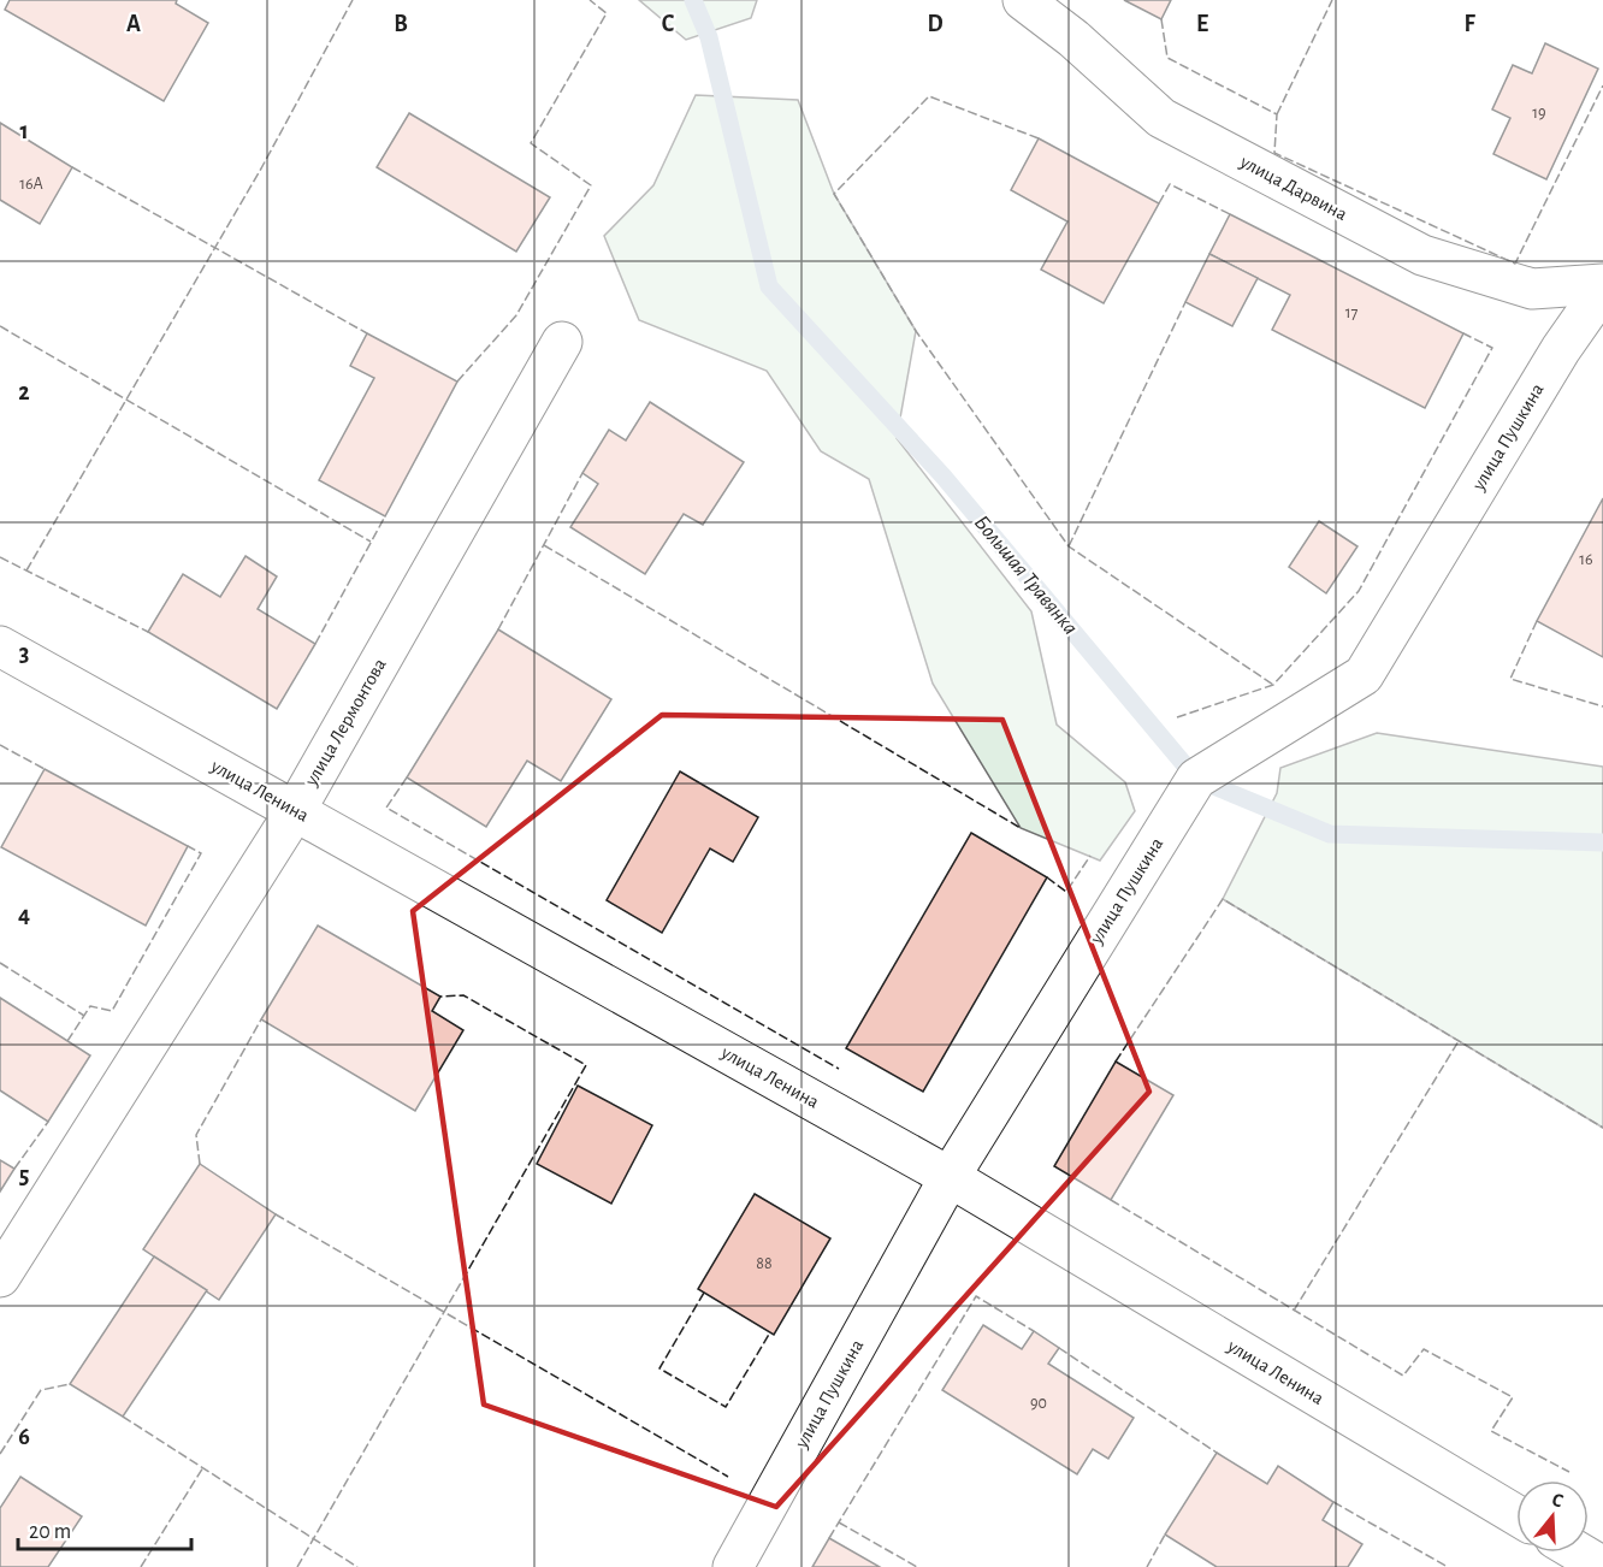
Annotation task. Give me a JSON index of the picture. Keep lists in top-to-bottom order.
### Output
{
  "streets": {
    "street": [
      "улица Дарвина",
      "улица Пушкина",
      "улица Лермонтова",
      "улица Ленина"
    ]
  },
  "crossings": [
    ["улица Дарвина", "улица Пушкина"],
    ["улица Пушкина", "улица Ленина"],
    ["улица Лермонтова", "улица Ленина"]
  ],
  "water": ["Большая Травянка"],
  "house_numbers": [
    "19",
    "16А",
    "17",
    "16",
    "88",
    "90"
  ],
  "scale_bar": "20 m",
  "north": "top",
  "grid": {
    "columns": [
      "A",
      "B",
      "C",
      "D",
      "E",
      "F"
    ],
    "rows": [
      "1",
      "2",
      "3",
      "4",
      "5",
      "6"
    ]
  }
}
